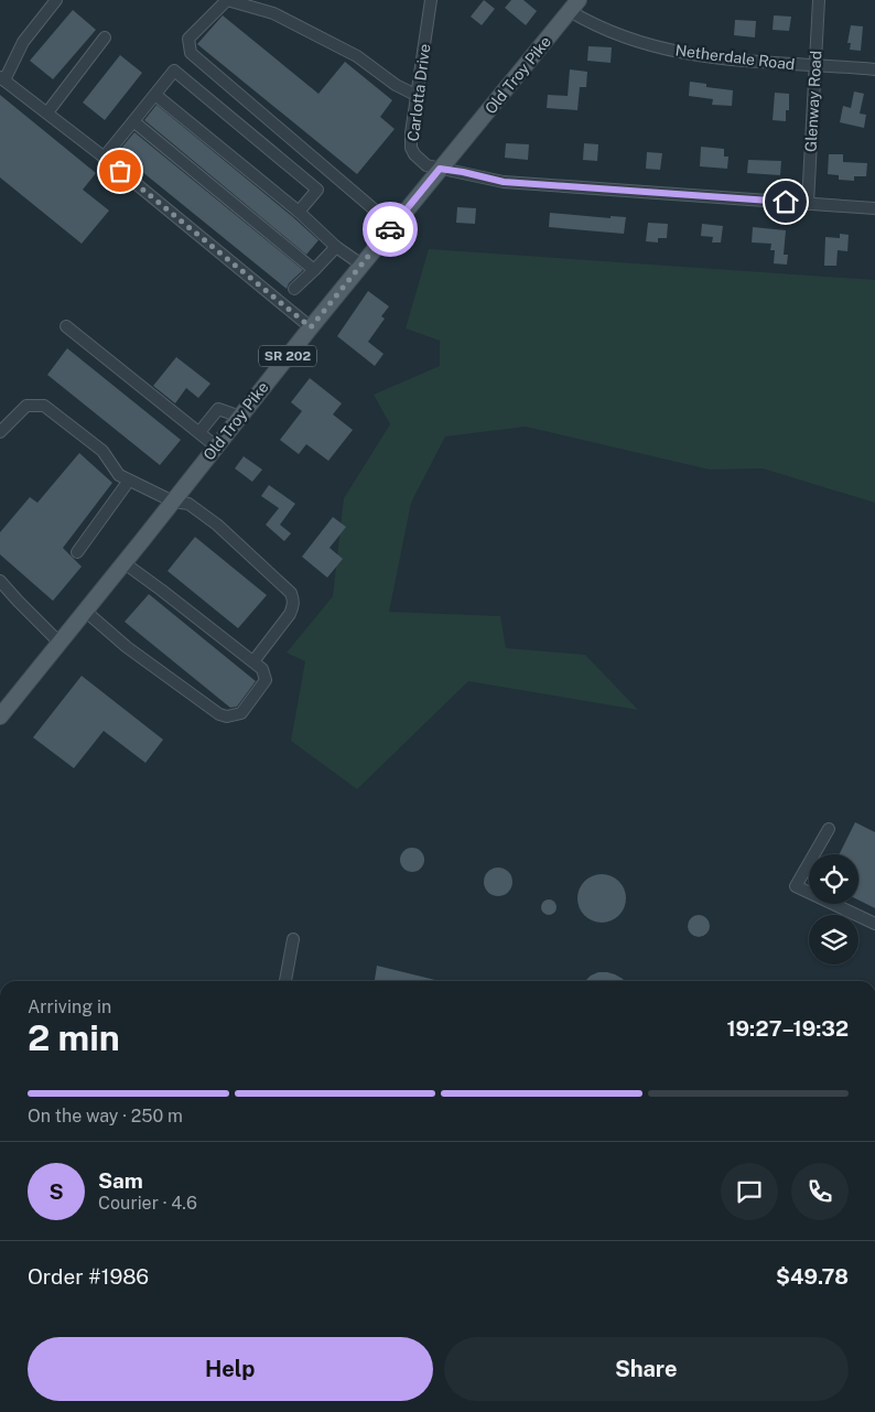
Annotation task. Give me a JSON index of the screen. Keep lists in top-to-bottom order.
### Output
{
  "streets": {
    "main road": ["Old Troy Pike", "SR 202"],
    "street": ["Netherdale Road", "Carlotta Drive", "Glenway Road"]
  },
  "crossings": [
    ["Netherdale Road", "Old Troy Pike"],
    ["Netherdale Road", "Glenway Road"],
    ["Old Troy Pike", "Carlotta Drive"],
    ["Carlotta Drive", "Glenway Road"]
  ],
  "page": {
    "heading": ["2 min", "Arriving in", "19:27–19:32"],
    "panel": [
      "Sam",
      "Courier · 4.6",
      "Order #1986",
      "$49.78"
    ],
    "bar": "On the way · 250 m",
    "round": "S",
    "buttons": ["Help", "Share"]
  }
}
